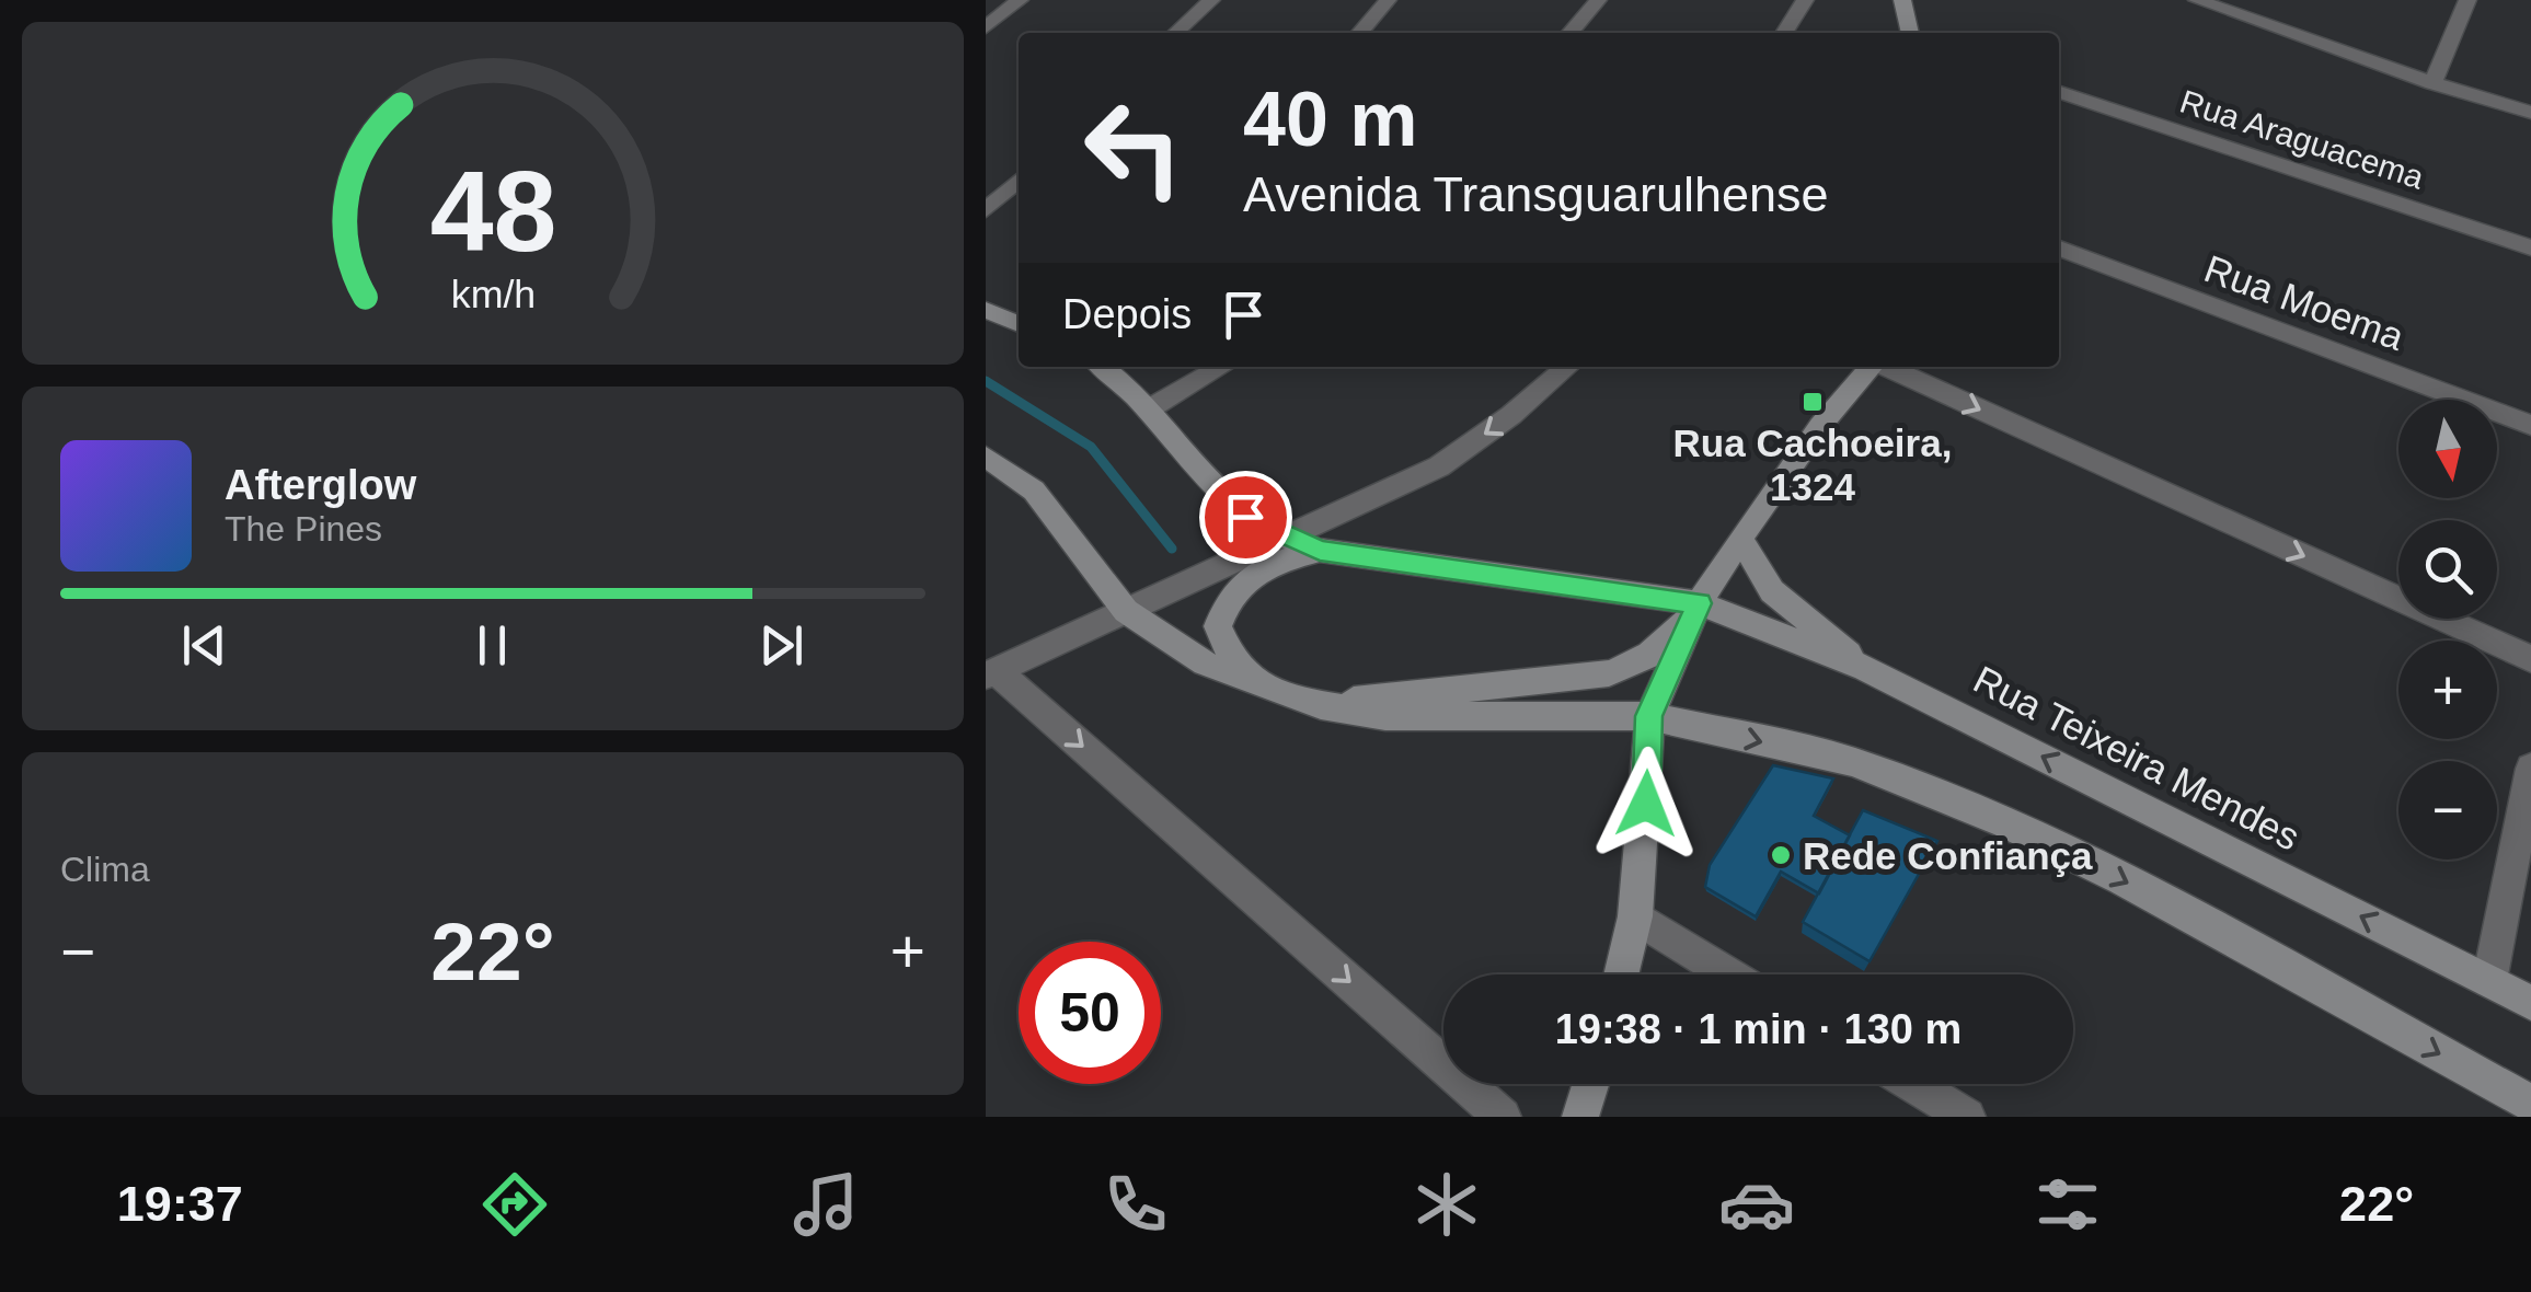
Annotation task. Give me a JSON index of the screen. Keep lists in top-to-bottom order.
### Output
{
  "streets": {
    "main road": ["Rua Teixeira Mendes"],
    "street": ["Rua Araguacema", "Rua Moema"]
  },
  "places": {
    "transit": ["Rua Cachoeira, 1324"],
    "other": ["Rede Confiança"]
  },
  "north": "bottom",
  "page": {
    "turn": ["40 m", "Avenida Transguarulhense"],
    "then": "Depois",
    "map_buttons": ["+", "−"],
    "song": ["Afterglow", "The Pines"],
    "tile": "Clima",
    "heat": ["−", "22°", "+"],
    "limit": "50",
    "trip": "19:38 · 1 min · 130 m",
    "tabs": ["19:37", "22°"],
    "gauge": ["48", "km/h"]
  }
}
